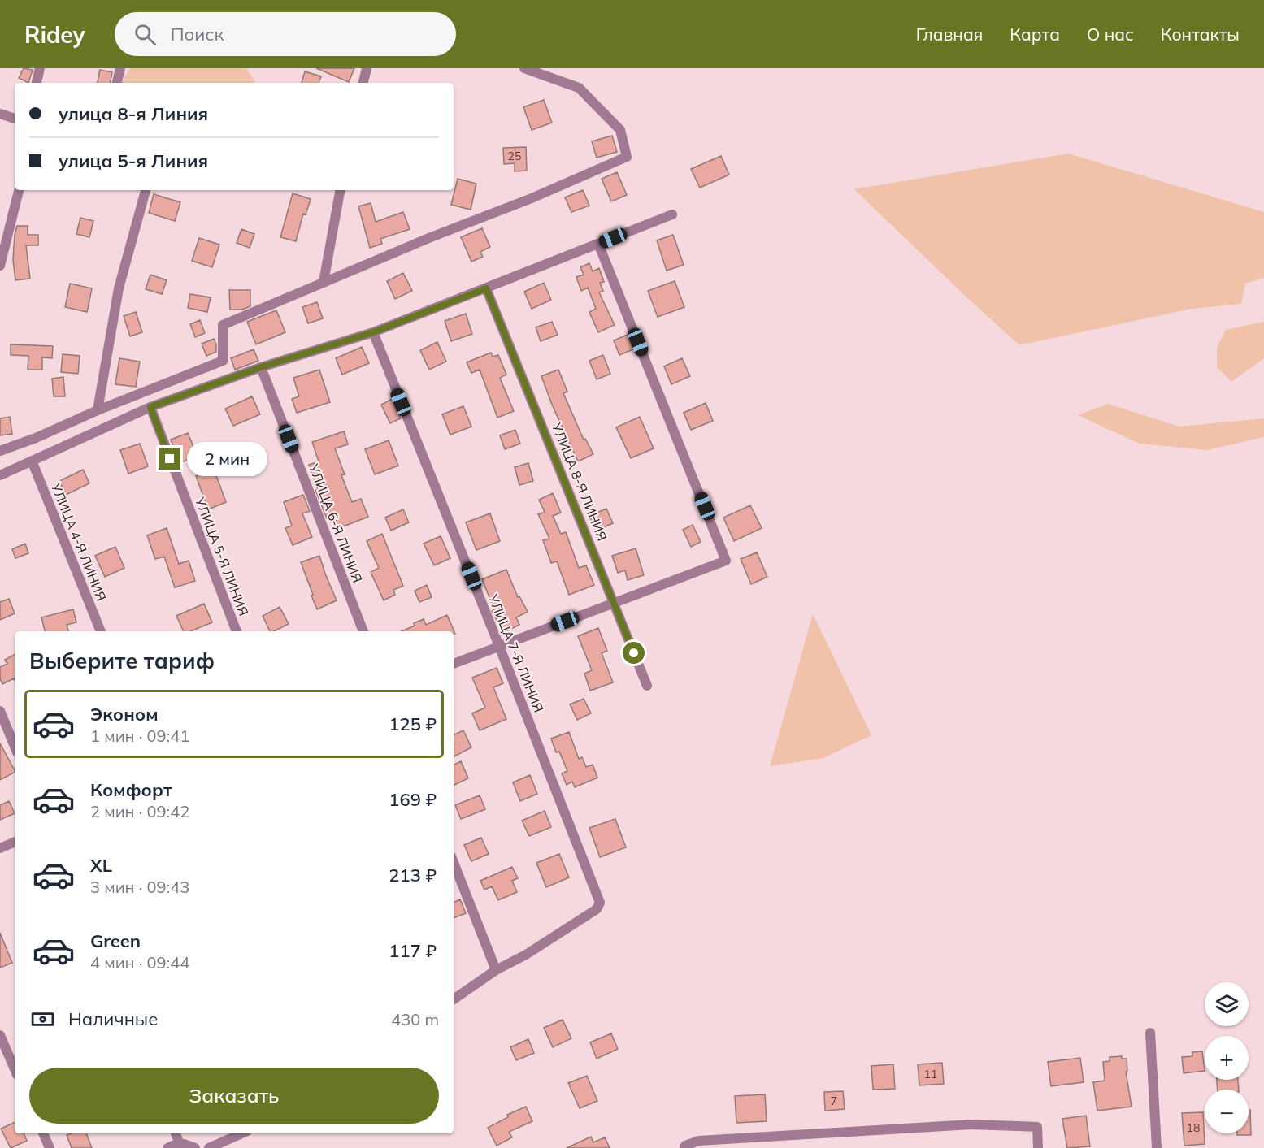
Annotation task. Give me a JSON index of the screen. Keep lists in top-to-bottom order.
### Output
{
  "streets": {
    "street": [
      "УЛИЦА 8-Я ЛИНИЯ",
      "УЛИЦА 6-Я ЛИНИЯ",
      "УЛИЦА 4-Я ЛИНИЯ",
      "УЛИЦА 5-Я ЛИНИЯ",
      "УЛИЦА 7-Я ЛИНИЯ"
    ]
  },
  "house_numbers": [
    "25",
    "11",
    "7",
    "18"
  ],
  "page": {
    "header": "Ridey",
    "search": "Поиск",
    "nav": [
      "Главная",
      "Карта",
      "О нас",
      "Контакты"
    ],
    "banner": ["улица 8-я Линия", "улица 5-я Линия"],
    "bubble": "2 мин",
    "heading": "Выберите тариф",
    "list": [
      {
        "name": "Эконом",
        "note": "1 мин · 09:41",
        "value": "125 ₽"
      },
      {
        "name": "Комфорт",
        "note": "2 мин · 09:42",
        "value": "169 ₽"
      },
      {
        "name": "XL",
        "note": "3 мин · 09:43",
        "value": "213 ₽"
      },
      {
        "name": "Green",
        "note": "4 мин · 09:44",
        "value": "117 ₽"
      }
    ],
    "map_buttons": ["+", "−"],
    "pay": ["Наличные", "430 m"],
    "buttons": "Заказать"
  }
}
